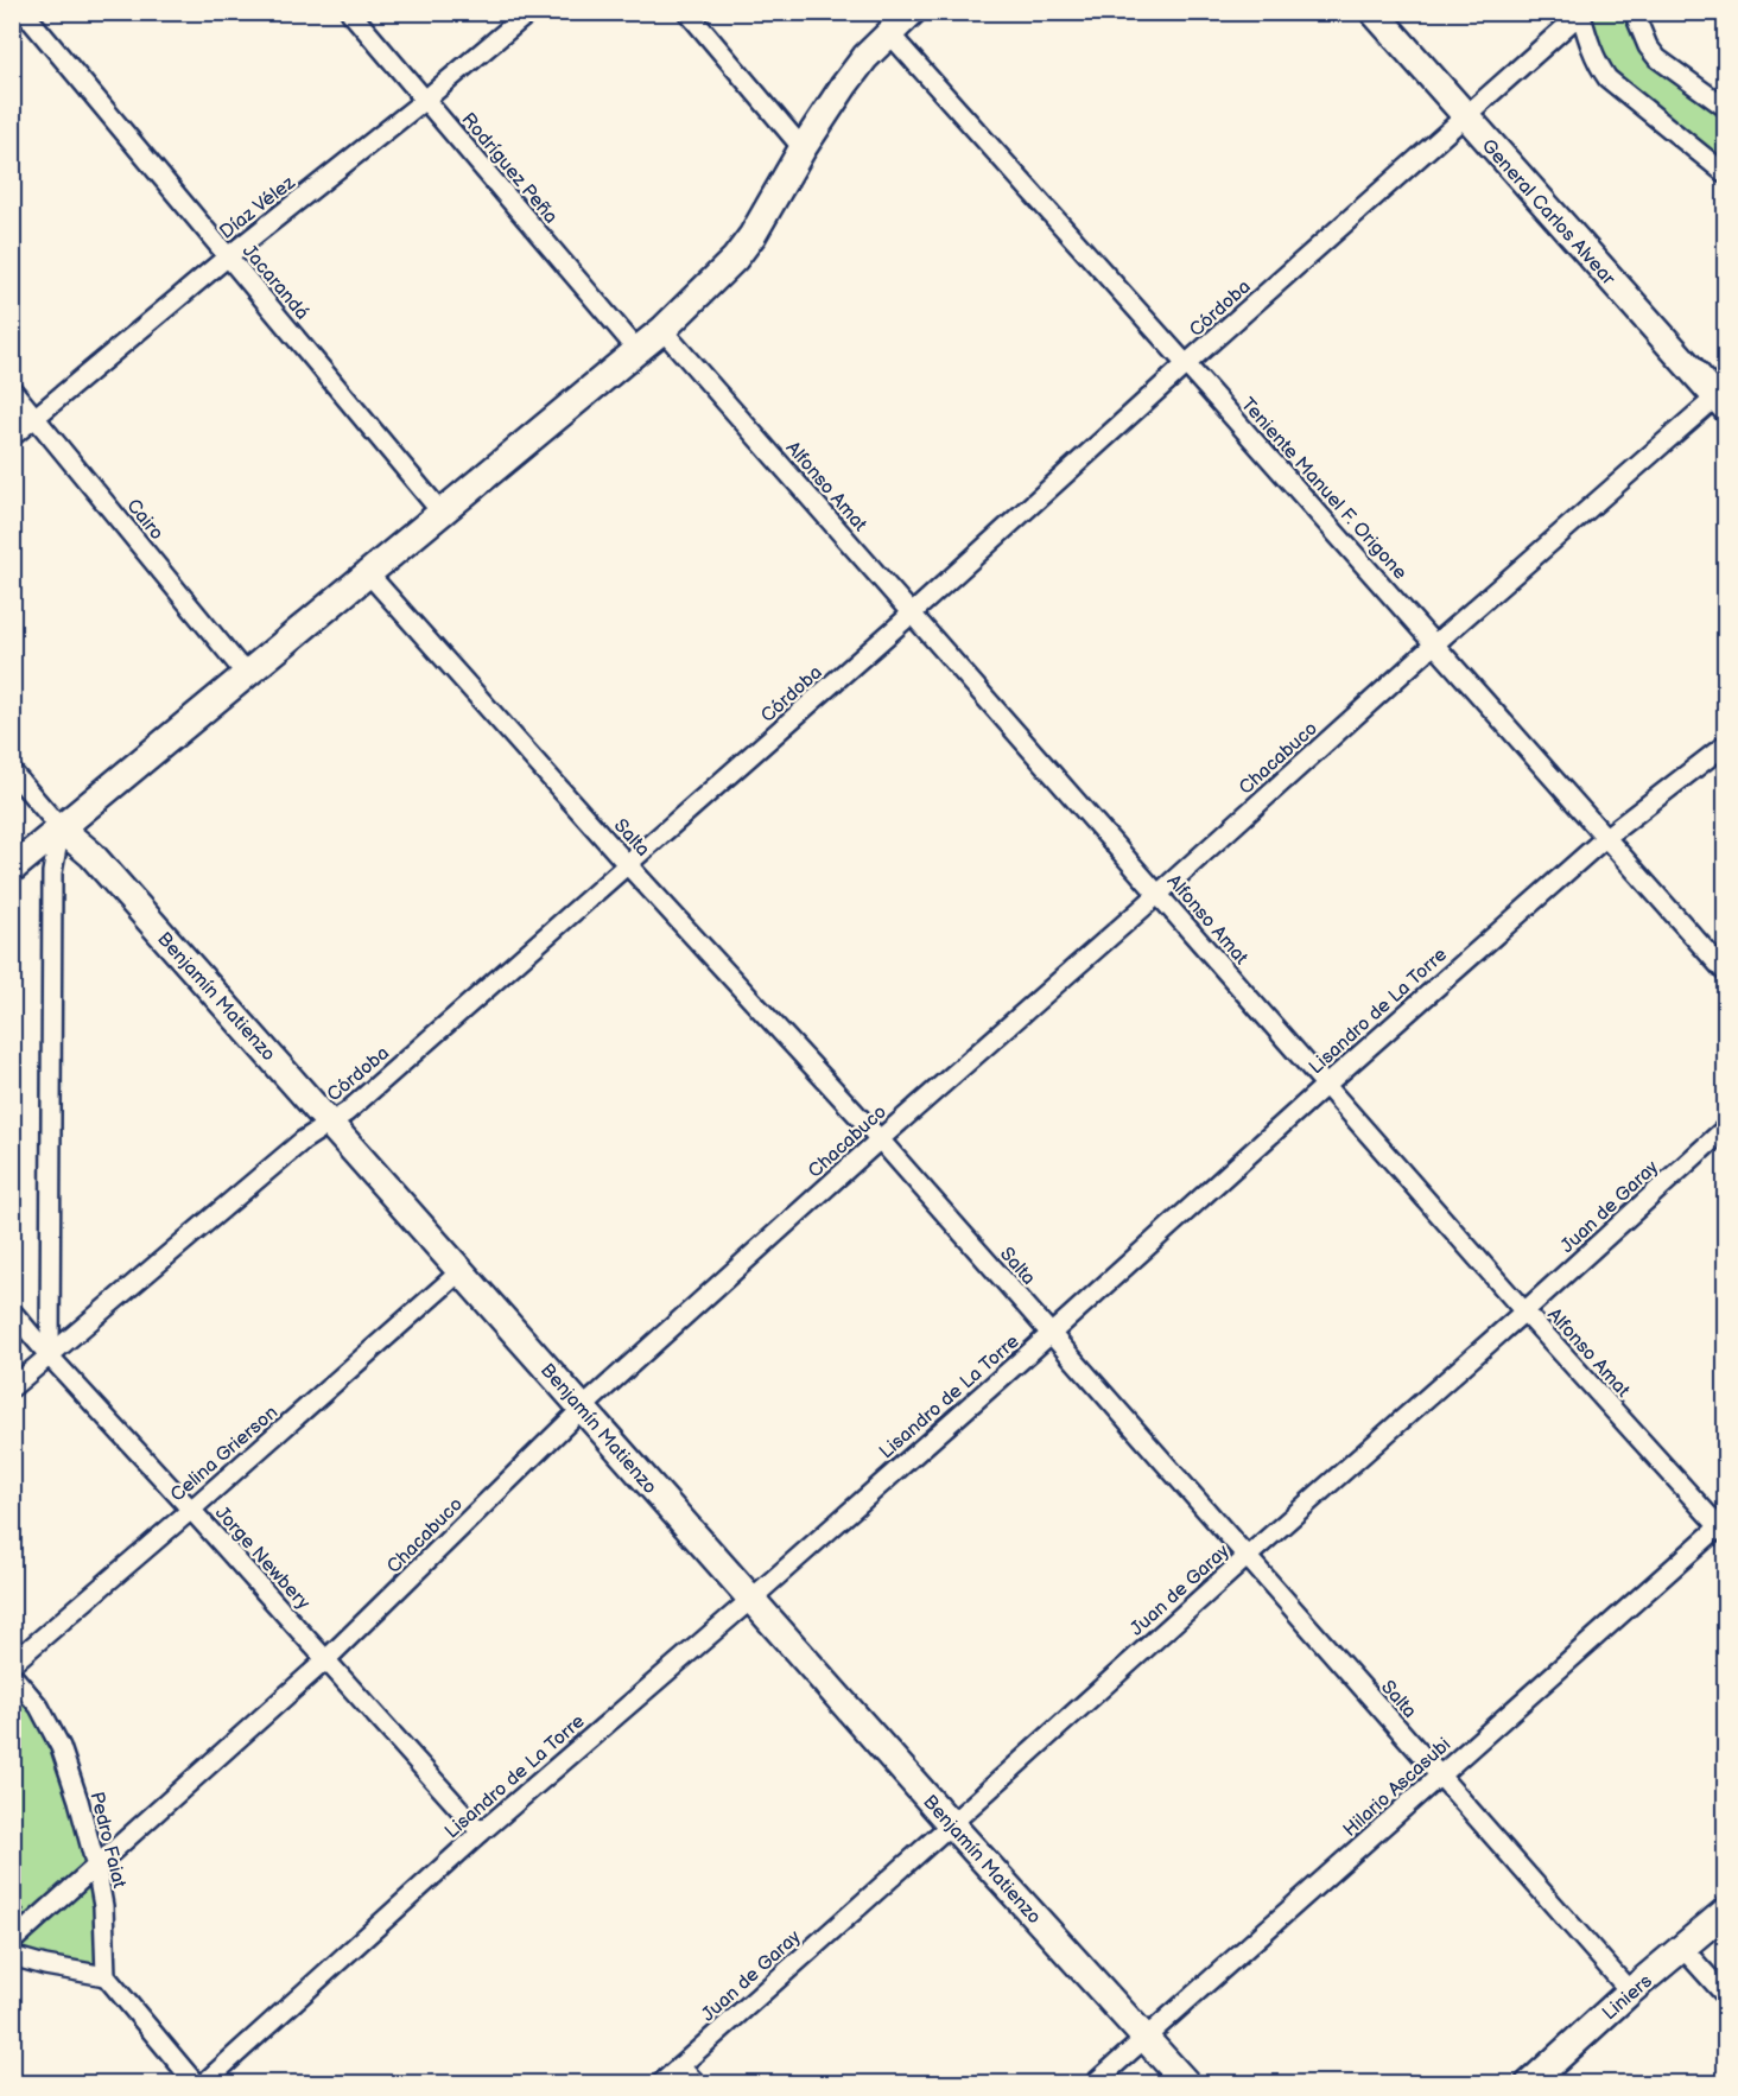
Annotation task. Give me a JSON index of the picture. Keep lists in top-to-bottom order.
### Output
{
  "streets": {
    "street": [
      "Rodríguez Peña",
      "Díaz Vélez",
      "General Carlos Alvear",
      "Jacarandá",
      "Córdoba",
      "Alfonso Amat",
      "Teniente Manuel F. Origone",
      "Cairo",
      "Chacabuco",
      "Salta",
      "Benjamín Matienzo",
      "Lisandro de La Torre",
      "Juan de Garay",
      "Celina Grierson",
      "Jorge Newbery",
      "Hilario Ascasubi",
      "Pedro Faiat",
      "Liniers"
    ]
  },
  "crossings": [
    ["Rodríguez Peña", "Díaz Vélez"],
    ["Díaz Vélez", "Jacarandá"],
    ["Díaz Vélez", "Cairo"],
    ["General Carlos Alvear", "Córdoba"],
    ["General Carlos Alvear", "Chacabuco"],
    ["Córdoba", "Alfonso Amat"],
    ["Córdoba", "Teniente Manuel F. Origone"],
    ["Córdoba", "Salta"],
    ["Córdoba", "Benjamín Matienzo"],
    ["Córdoba", "Jorge Newbery"],
    ["Alfonso Amat", "Chacabuco"],
    ["Alfonso Amat", "Lisandro de La Torre"],
    ["Alfonso Amat", "Juan de Garay"],
    ["Alfonso Amat", "Hilario Ascasubi"],
    ["Teniente Manuel F. Origone", "Chacabuco"],
    ["Teniente Manuel F. Origone", "Lisandro de La Torre"],
    ["Chacabuco", "Salta"],
    ["Chacabuco", "Benjamín Matienzo"],
    ["Chacabuco", "Jorge Newbery"],
    ["Chacabuco", "Pedro Faiat"],
    ["Salta", "Lisandro de La Torre"],
    ["Salta", "Juan de Garay"],
    ["Salta", "Hilario Ascasubi"],
    ["Salta", "Liniers"],
    ["Benjamín Matienzo", "Lisandro de La Torre"],
    ["Benjamín Matienzo", "Juan de Garay"],
    ["Benjamín Matienzo", "Celina Grierson"],
    ["Benjamín Matienzo", "Hilario Ascasubi"],
    ["Lisandro de La Torre", "Jorge Newbery"],
    ["Celina Grierson", "Jorge Newbery"]
  ]
}
